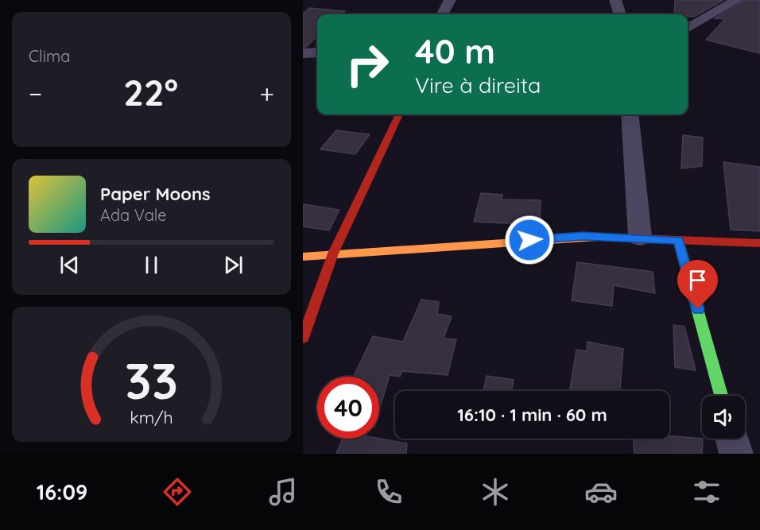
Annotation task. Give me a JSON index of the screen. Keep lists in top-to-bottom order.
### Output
{
  "page": {
    "tile": "Clima",
    "turn": ["40 m", "Vire à direita"],
    "heat": ["−", "22°", "+"],
    "song": ["Paper Moons", "Ada Vale"],
    "limit": "40",
    "trip": "16:10 · 1 min · 60 m",
    "tabs": "16:09",
    "gauge": ["33", "km/h"]
  }
}
